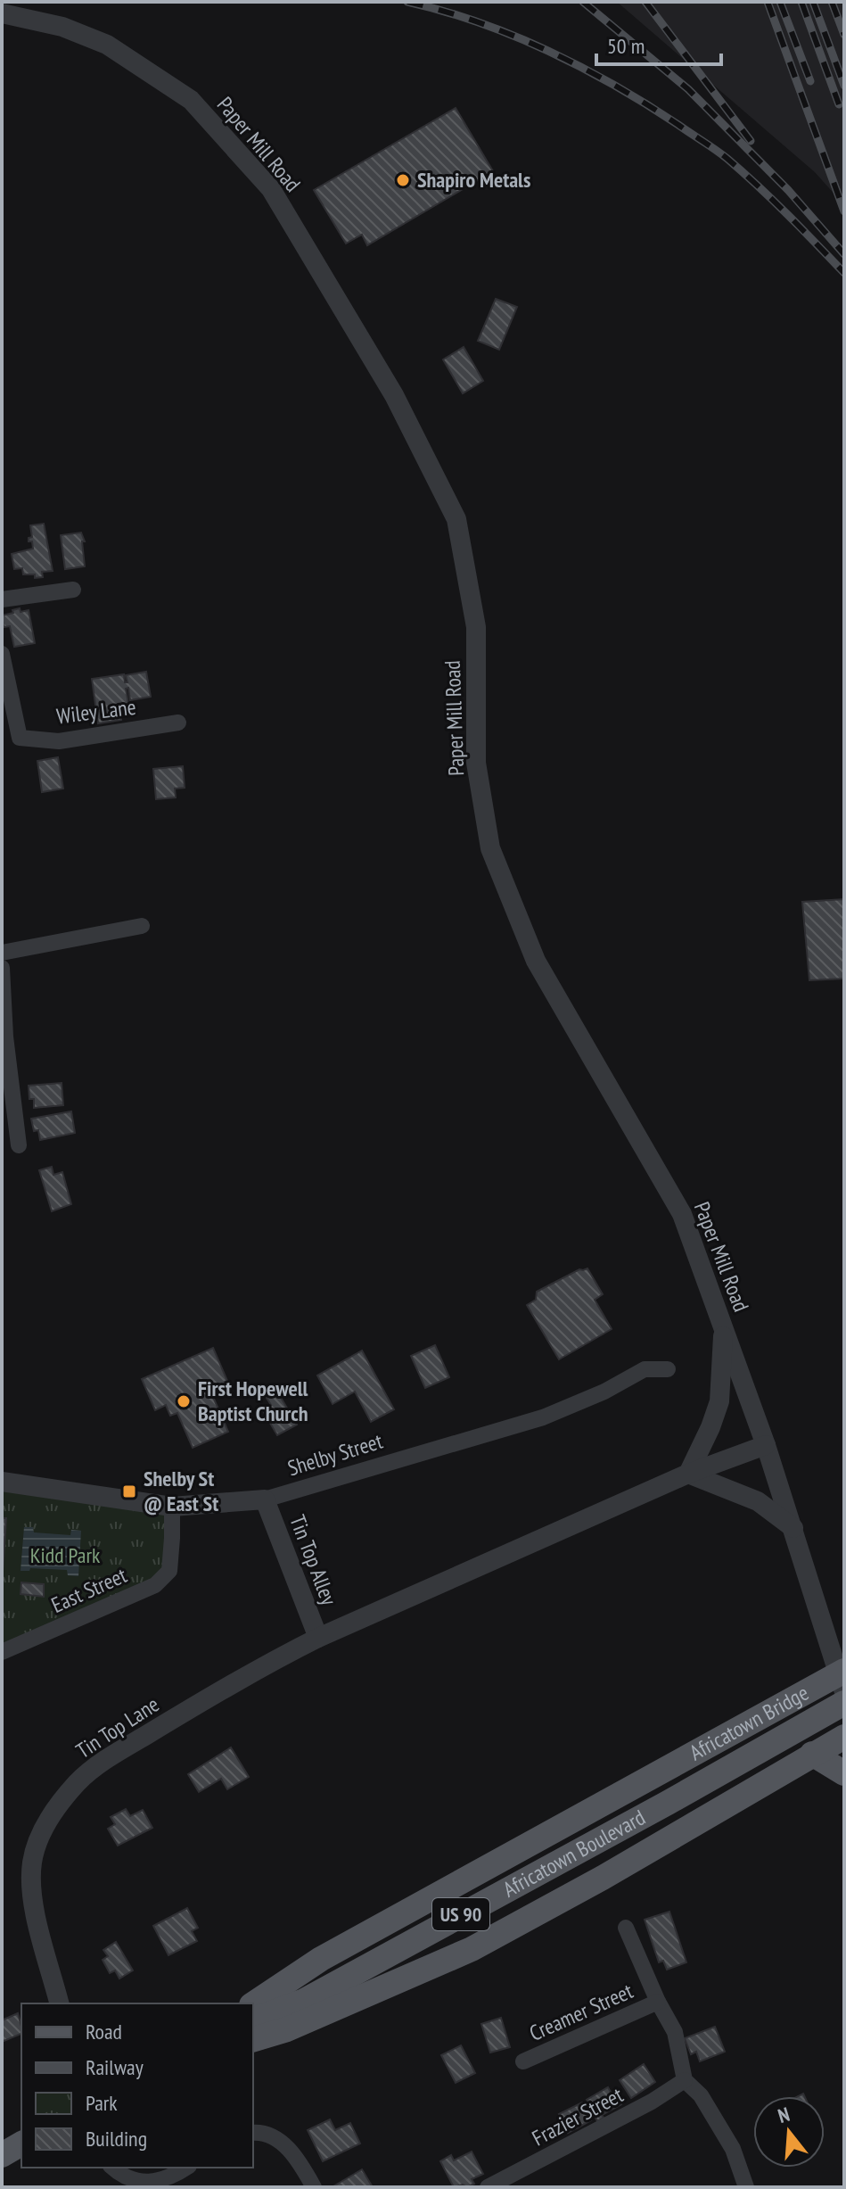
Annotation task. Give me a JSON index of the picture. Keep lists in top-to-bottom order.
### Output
{
  "streets": {
    "main road": ["Africatown Bridge", "Africatown Boulevard", "US 90"],
    "street": [
      "Paper Mill Road",
      "Wiley Lane",
      "Shelby Street",
      "Tin Top Alley",
      "East Street",
      "Tin Top Lane",
      "Creamer Street",
      "Frazier Street"
    ]
  },
  "crossings": [
    ["Paper Mill Road", "Tin Top Lane"],
    ["Shelby Street", "Tin Top Alley"],
    ["Shelby Street", "East Street"],
    ["Tin Top Alley", "Tin Top Lane"],
    ["Africatown Bridge", "Africatown Boulevard"]
  ],
  "parks": ["Kidd Park"],
  "places": {
    "other": ["Shapiro Metals", "First Hopewell Baptist Church"],
    "transit": ["Shelby St @ East St"]
  },
  "legend": [
    "Road",
    "Railway",
    "Park",
    "Building"
  ],
  "scale_bar": "50 m",
  "north": "top"
}
